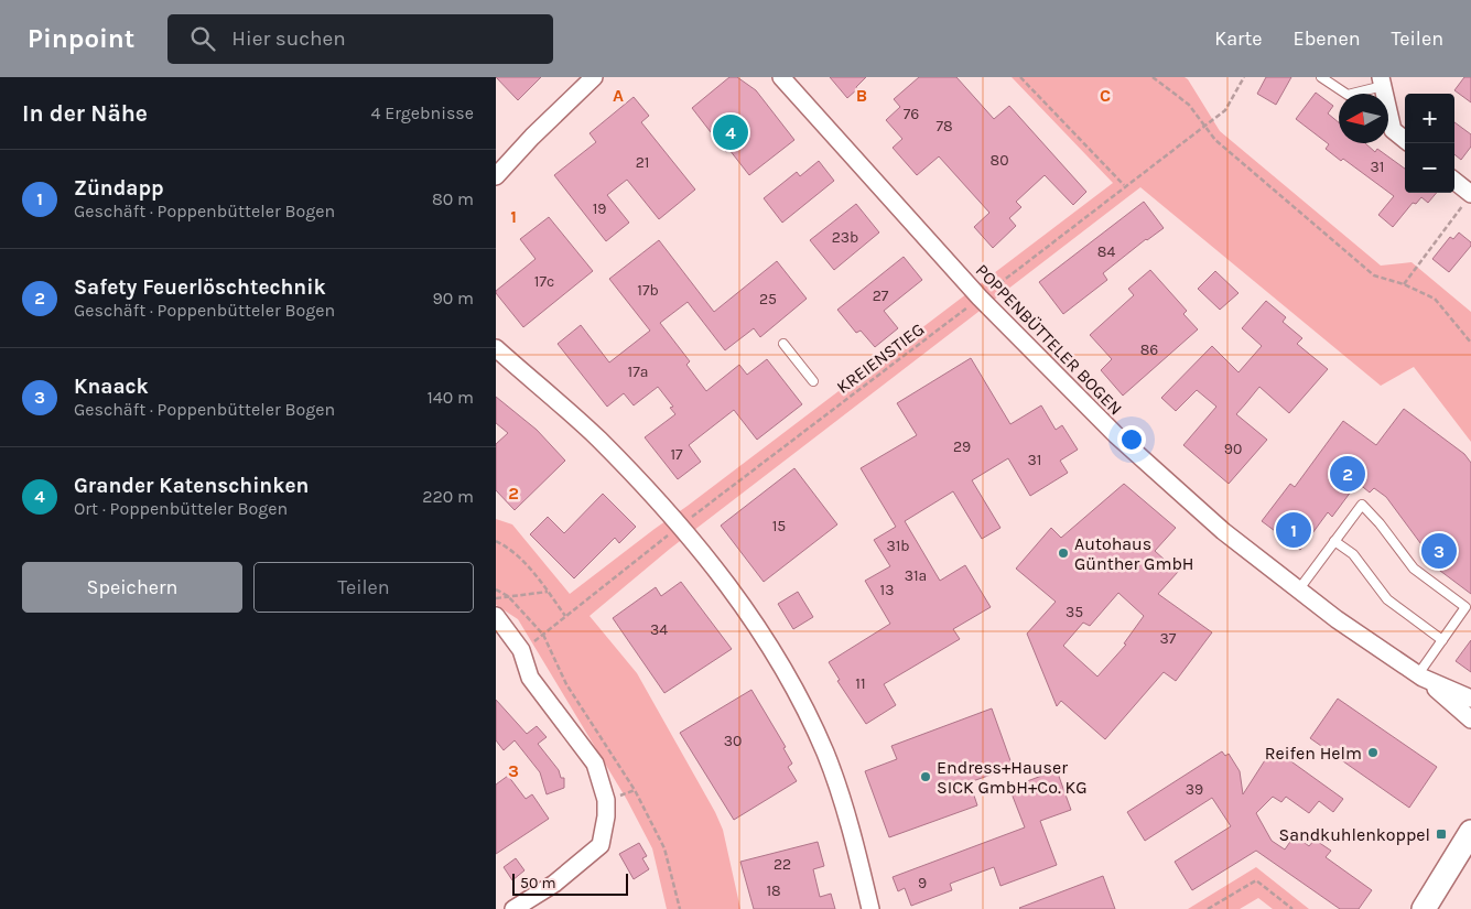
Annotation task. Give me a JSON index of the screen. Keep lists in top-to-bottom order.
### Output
{
  "streets": {
    "street": ["POPPENBÜTTELER BOGEN"],
    "path": ["KREIENSTIEG"]
  },
  "crossings": [
    ["POPPENBÜTTELER BOGEN", "KREIENSTIEG"]
  ],
  "places": {
    "other": ["Autohaus Günther GmbH", "Reifen Helm", "Endress+Hauser SICK GmbH+Co. KG"],
    "transit": ["Sandkuhlenkoppel"]
  },
  "house_numbers": [
    "76",
    "78",
    "80",
    "21",
    "31",
    "19",
    "23b",
    "84",
    "17c",
    "17b",
    "27",
    "25",
    "86",
    "17a",
    "29",
    "90",
    "17",
    "31",
    "15",
    "31b",
    "31a",
    "13",
    "35",
    "34",
    "37",
    "11",
    "30",
    "39",
    "22",
    "9",
    "18"
  ],
  "scale_bar": "50 m",
  "north": "left",
  "page": {
    "header": "Pinpoint",
    "search": "Hier suchen",
    "nav": ["Karte", "Ebenen", "Teilen"],
    "heading": ["In der Nähe", "4 Ergebnisse"],
    "map_buttons": ["+", "−"],
    "pins": [
      "4",
      "2",
      "1",
      "3"
    ],
    "list": [
      {
        "mark": "1",
        "name": "Zündapp",
        "note": "Geschäft · Poppenbütteler Bogen",
        "value": "80 m"
      },
      {
        "mark": "2",
        "name": "Safety Feuerlöschtechnik",
        "note": "Geschäft · Poppenbütteler Bogen",
        "value": "90 m"
      },
      {
        "mark": "3",
        "name": "Knaack",
        "note": "Geschäft · Poppenbütteler Bogen",
        "value": "140 m"
      },
      {
        "mark": "4",
        "name": "Grander Katenschinken",
        "note": "Ort · Poppenbütteler Bogen",
        "value": "220 m"
      }
    ],
    "buttons": ["Speichern", "Teilen"],
    "scale": "50 m"
  },
  "grid": {
    "columns": ["A", "B", "C"],
    "rows": ["1", "2", "3"]
  }
}
